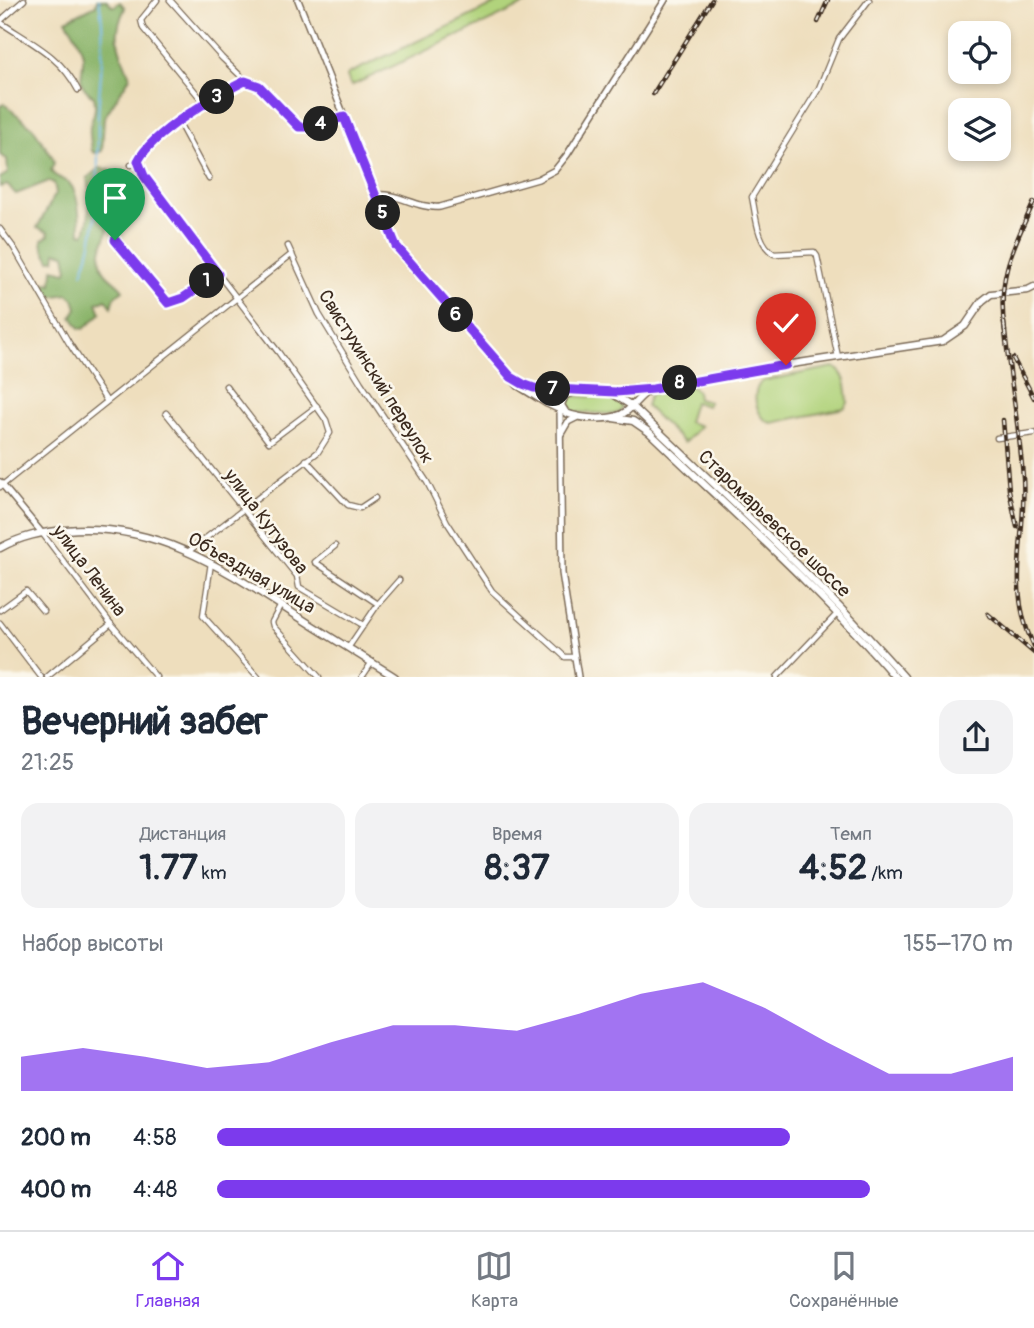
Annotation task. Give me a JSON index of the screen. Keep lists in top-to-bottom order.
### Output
{
  "streets": {
    "main road": ["Старомарьевское шоссе", "улица Ленина", "Объездная улица"],
    "street": ["Свистухинский переулок", "улица Кутузова"]
  },
  "crossings": [
    ["улица Ленина", "Объездная улица"]
  ],
  "page": {
    "pins": [
      "3",
      "4",
      "5",
      "1",
      "6",
      "8",
      "7"
    ],
    "heading": ["Вечерний забег", "21:25"],
    "stats": [
      ["Дистанция", "1.77 km"],
      ["Время", "8:37"],
      ["Темп", "4:52 /km"]
    ],
    "chart": ["Набор высоты", "155–170 m"],
    "list": [
      {
        "name": "200 m",
        "note": "4:58"
      },
      {
        "name": "400 m",
        "note": "4:48"
      }
    ],
    "tabs": ["Главная", "Карта", "Сохранённые"]
  }
}
